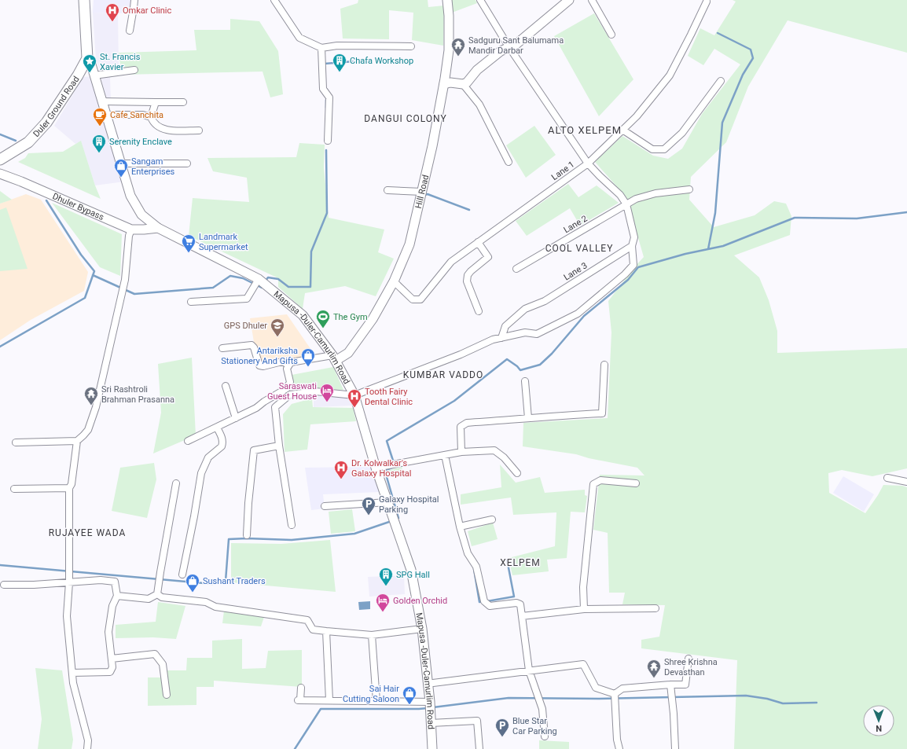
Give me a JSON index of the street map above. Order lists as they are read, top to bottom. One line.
{"streets":{"main road":["Duler Ground Road","Hill Road","Dhuler Bypass","Mapusa -Duler-Camurlim Road"],"street":["Lane 1","Lane 2","Lane 3"]},"crossings":[["Duler Ground Road","Mapusa -Duler-Camurlim Road"],["Lane 1","Hill Road"],["Hill Road","Mapusa -Duler-Camurlim Road"],["Dhuler Bypass","Mapusa -Duler-Camurlim Road"]],"districts":["DANGUI COLONY","ALTO XELPEM","COOL VALLEY","KUMBAR VADDO","RUJAYEE WADA","XELPEM"],"places":{"hospital":["Omkar Clinic","Tooth Fairy Dental Clinic","Dr. Kolwalkar's Galaxy Hospital"],"temple":["Sadguru Sant Balumama Mandir Darbar","Sri Rashtroli Brahman Prasanna","Shree Krishna Devasthan"],"building":["Chafa Workshop","Serenity Enclave","SPG Hall"],"place":["St. Francis Xavier"],"cafe":["Cafe Sanchita"],"shop":["Sangam Enterprises","Antariksha Stationery And Gifts","Sushant Traders","Sai Hair Cutting Saloon"],"supermarket":["Landmark Supermarket"],"sports":["The Gym"],"school or university":["GPS Dhuler"],"hotel":["Saraswati Guest House","Golden Orchid"],"parking":["Galaxy Hospital Parking","Blue Star Car Parking"]},"north":"bottom"}
